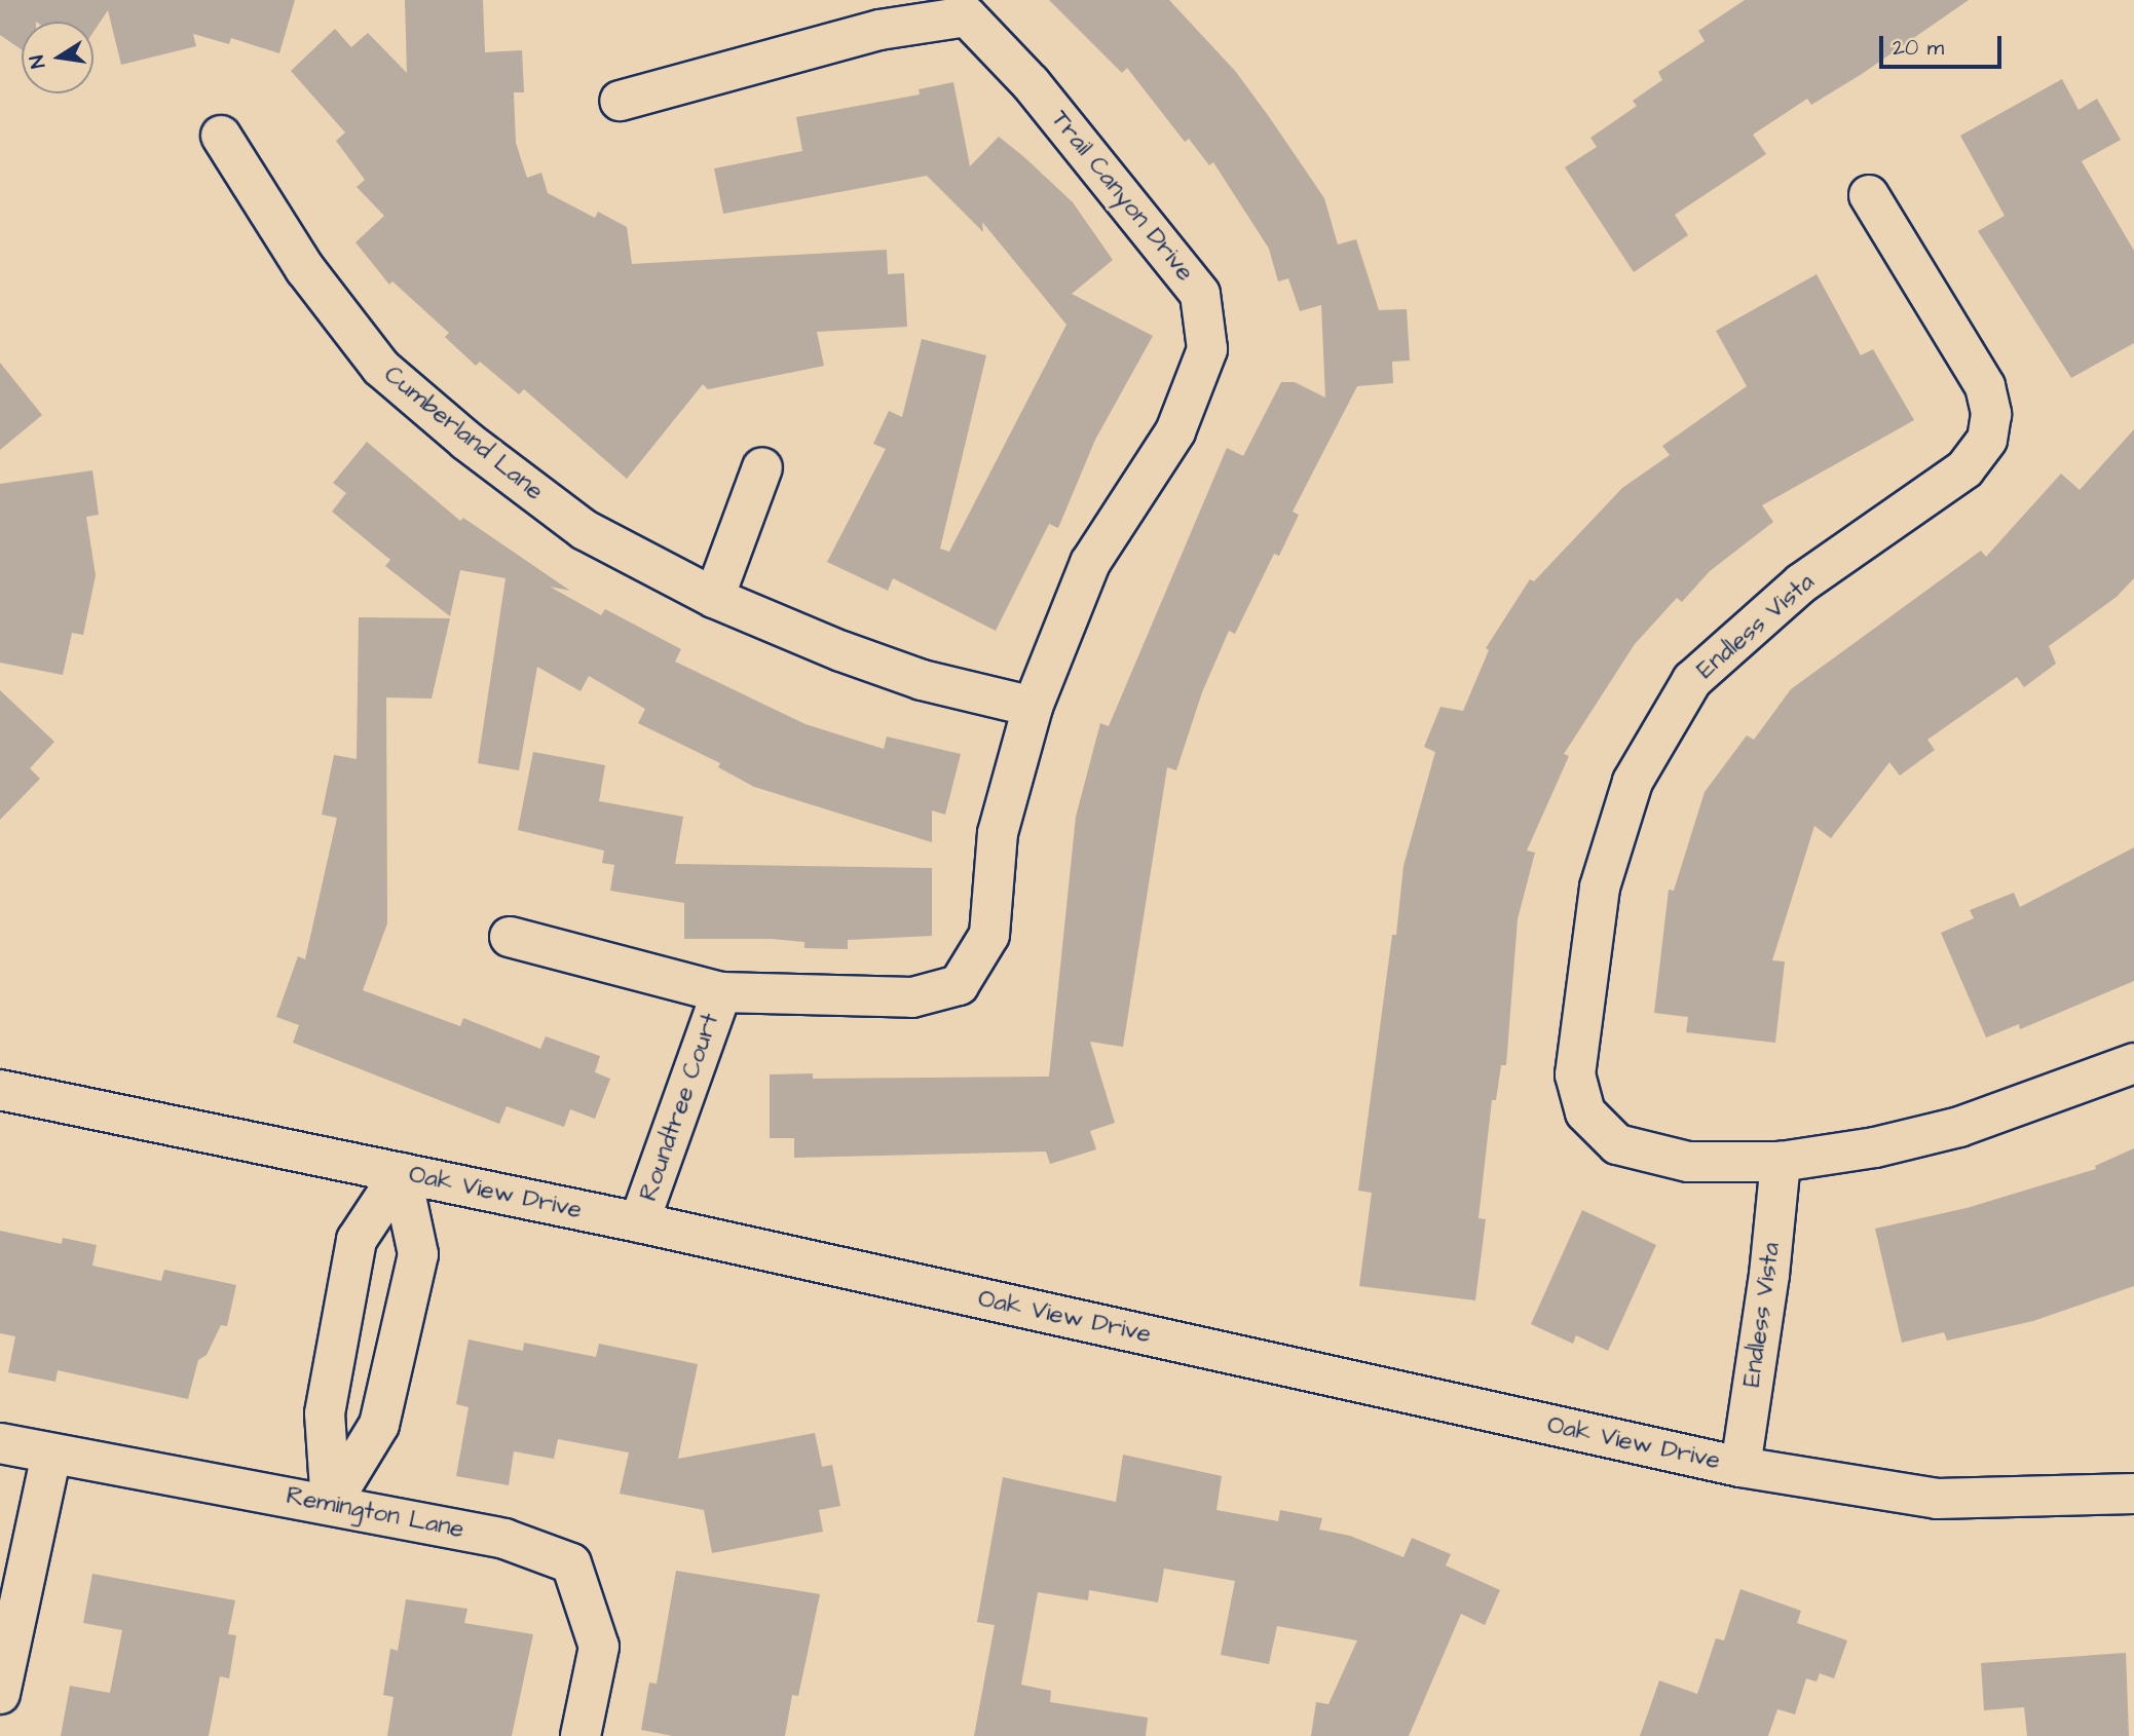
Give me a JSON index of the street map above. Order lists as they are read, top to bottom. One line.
{"streets":{"street":["Trail Canyon Drive","Cumberland Lane","Endless Vista","Roundtree Court","Oak View Drive","Remington Lane"]},"crossings":[["Trail Canyon Drive","Cumberland Lane"],["Trail Canyon Drive","Roundtree Court"],["Endless Vista","Oak View Drive"],["Roundtree Court","Oak View Drive"]],"scale_bar":"20 m","north":"left"}
